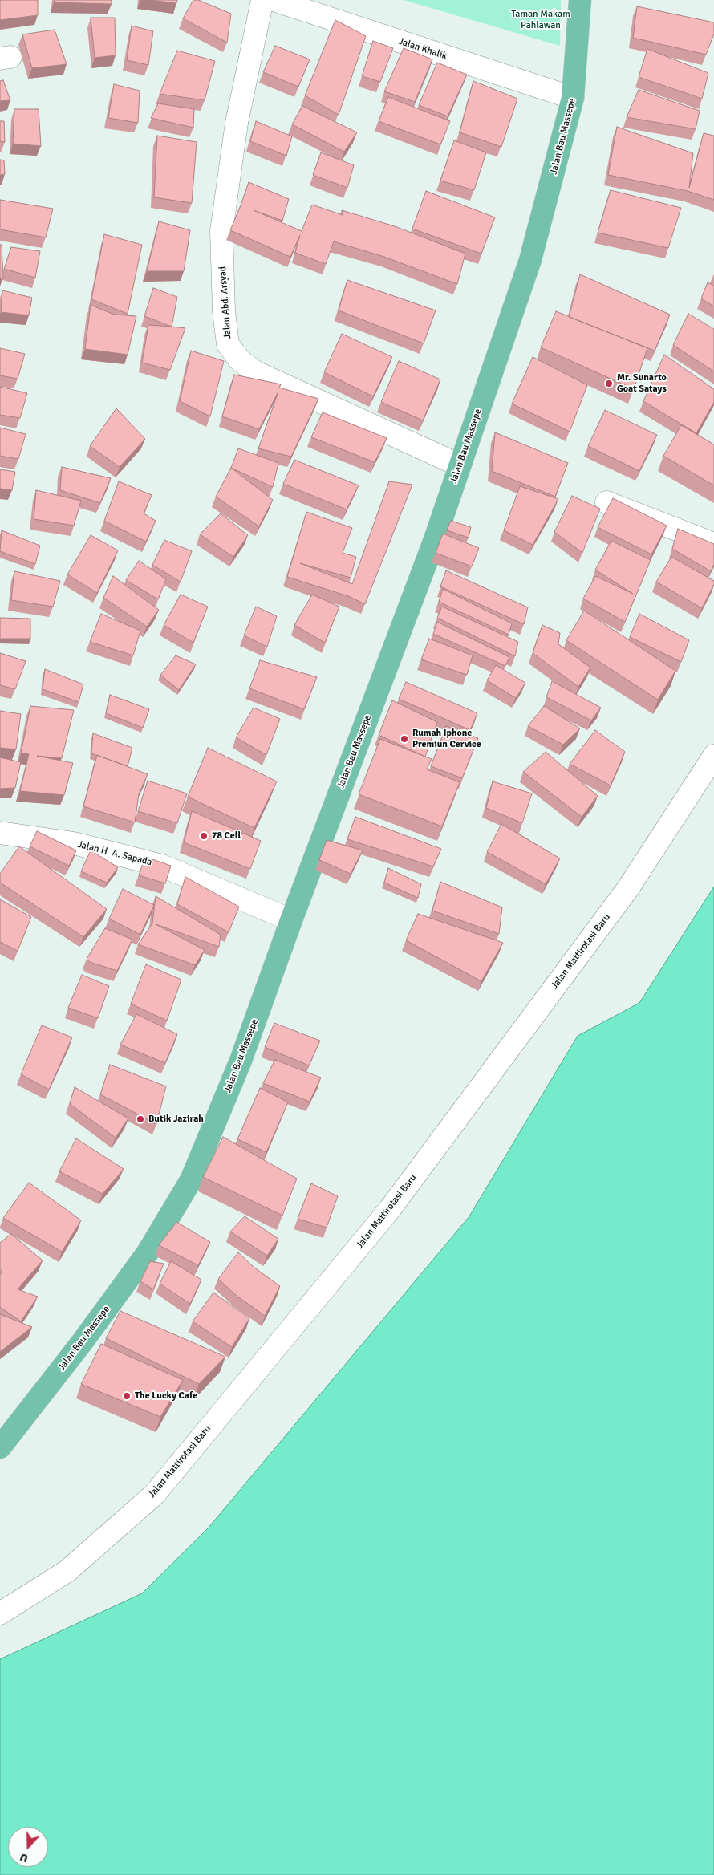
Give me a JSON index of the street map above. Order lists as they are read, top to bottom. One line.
{"streets":{"highway":["Jalan Bau Massepe"],"street":["Jalan Khalik","Jalan Abd. Arsyad","Jalan H. A. Sapada","Jalan Mattirotasi Baru"]},"crossings":[["Jalan Khalik","Jalan Bau Massepe"],["Jalan Bau Massepe","Jalan Abd. Arsyad"],["Jalan Bau Massepe","Jalan H. A. Sapada"]],"parks":["Taman Makam Pahlawan"],"places":["Mr. Sunarto Goat Satays","Rumah Iphone Premiun Cervice","78 Cell","Butik Jazirah","The Lucky Cafe"],"north":"bottom"}
